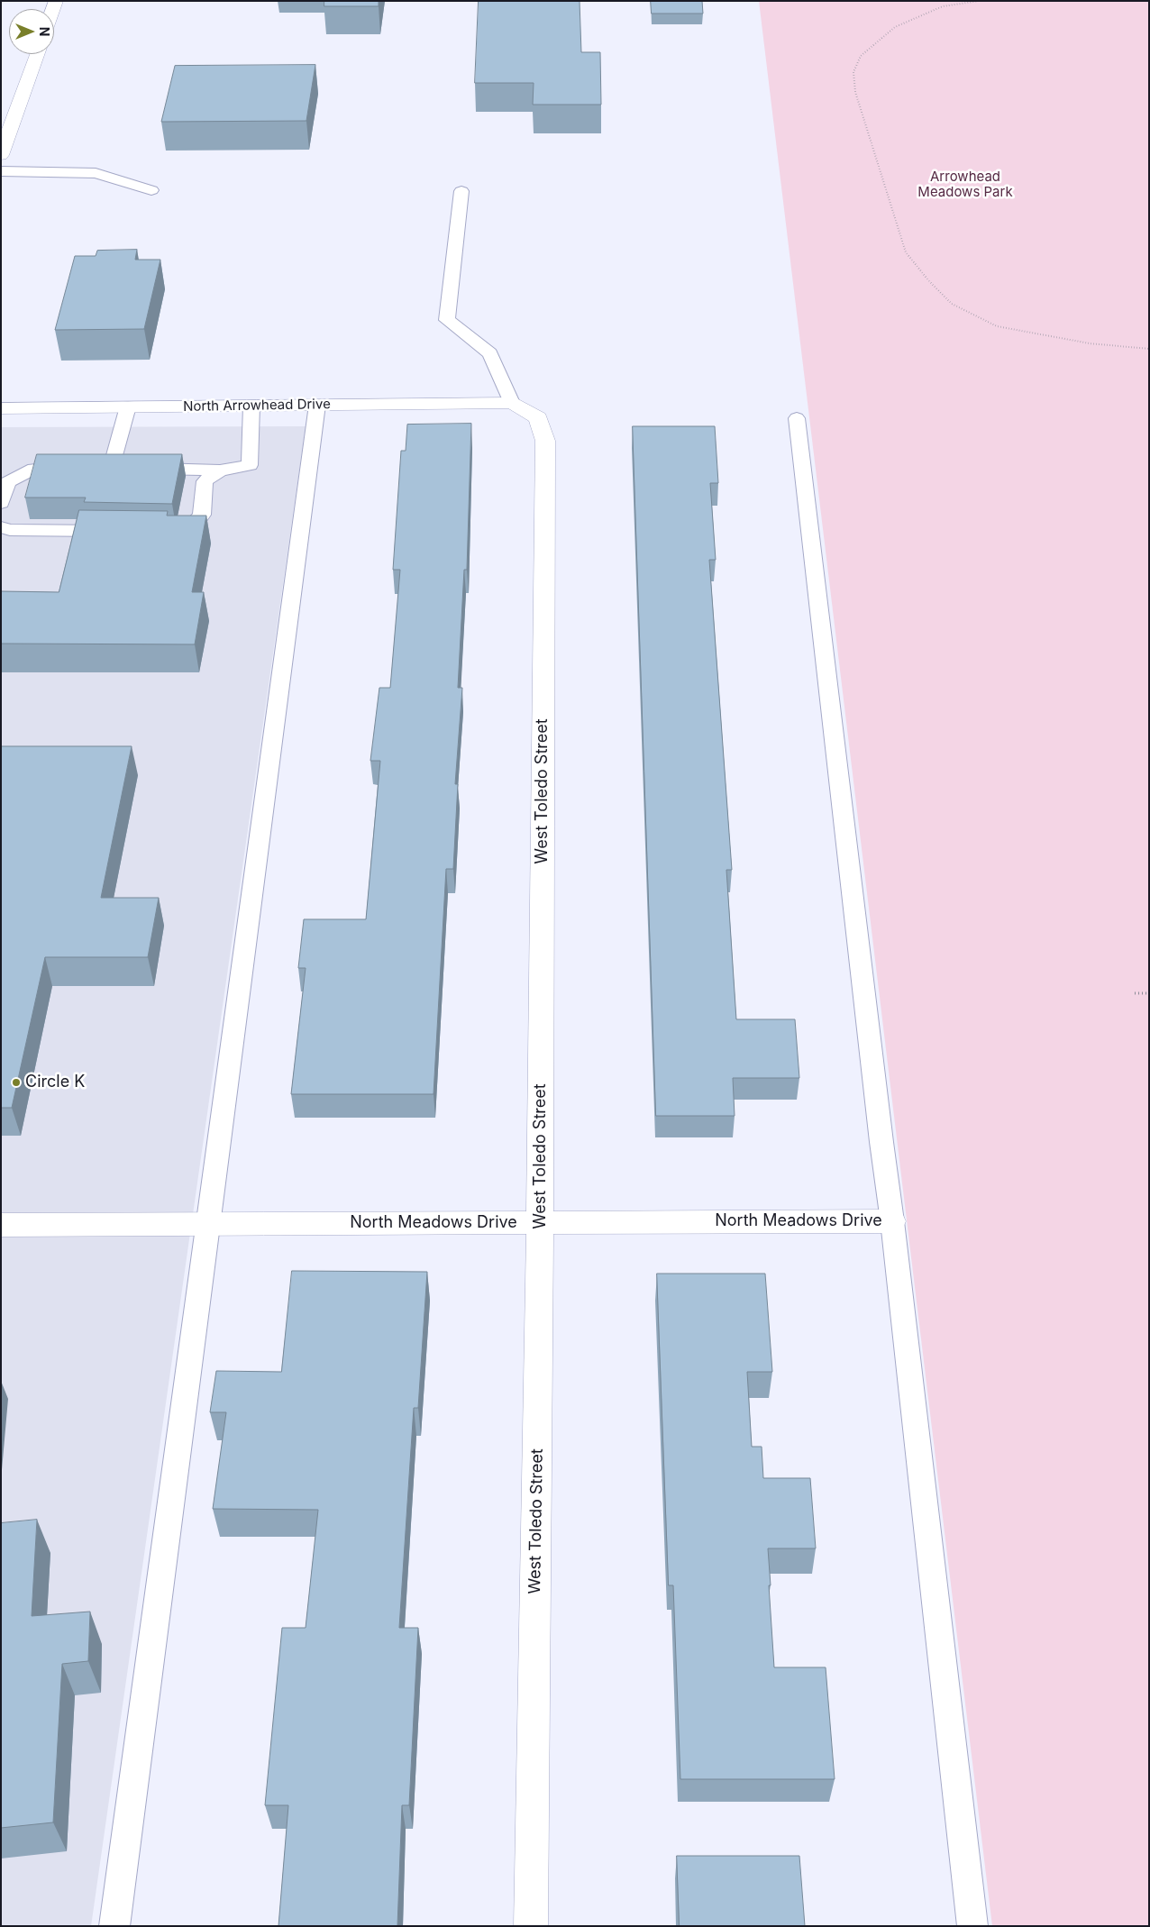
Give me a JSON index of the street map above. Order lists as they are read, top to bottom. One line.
{"streets":{"street":["North Arrowhead Drive","West Toledo Street","North Meadows Drive"]},"crossings":[["North Arrowhead Drive","West Toledo Street"],["West Toledo Street","North Meadows Drive"]],"parks":["Arrowhead Meadows Park"],"places":["Circle K"],"north":"right"}
